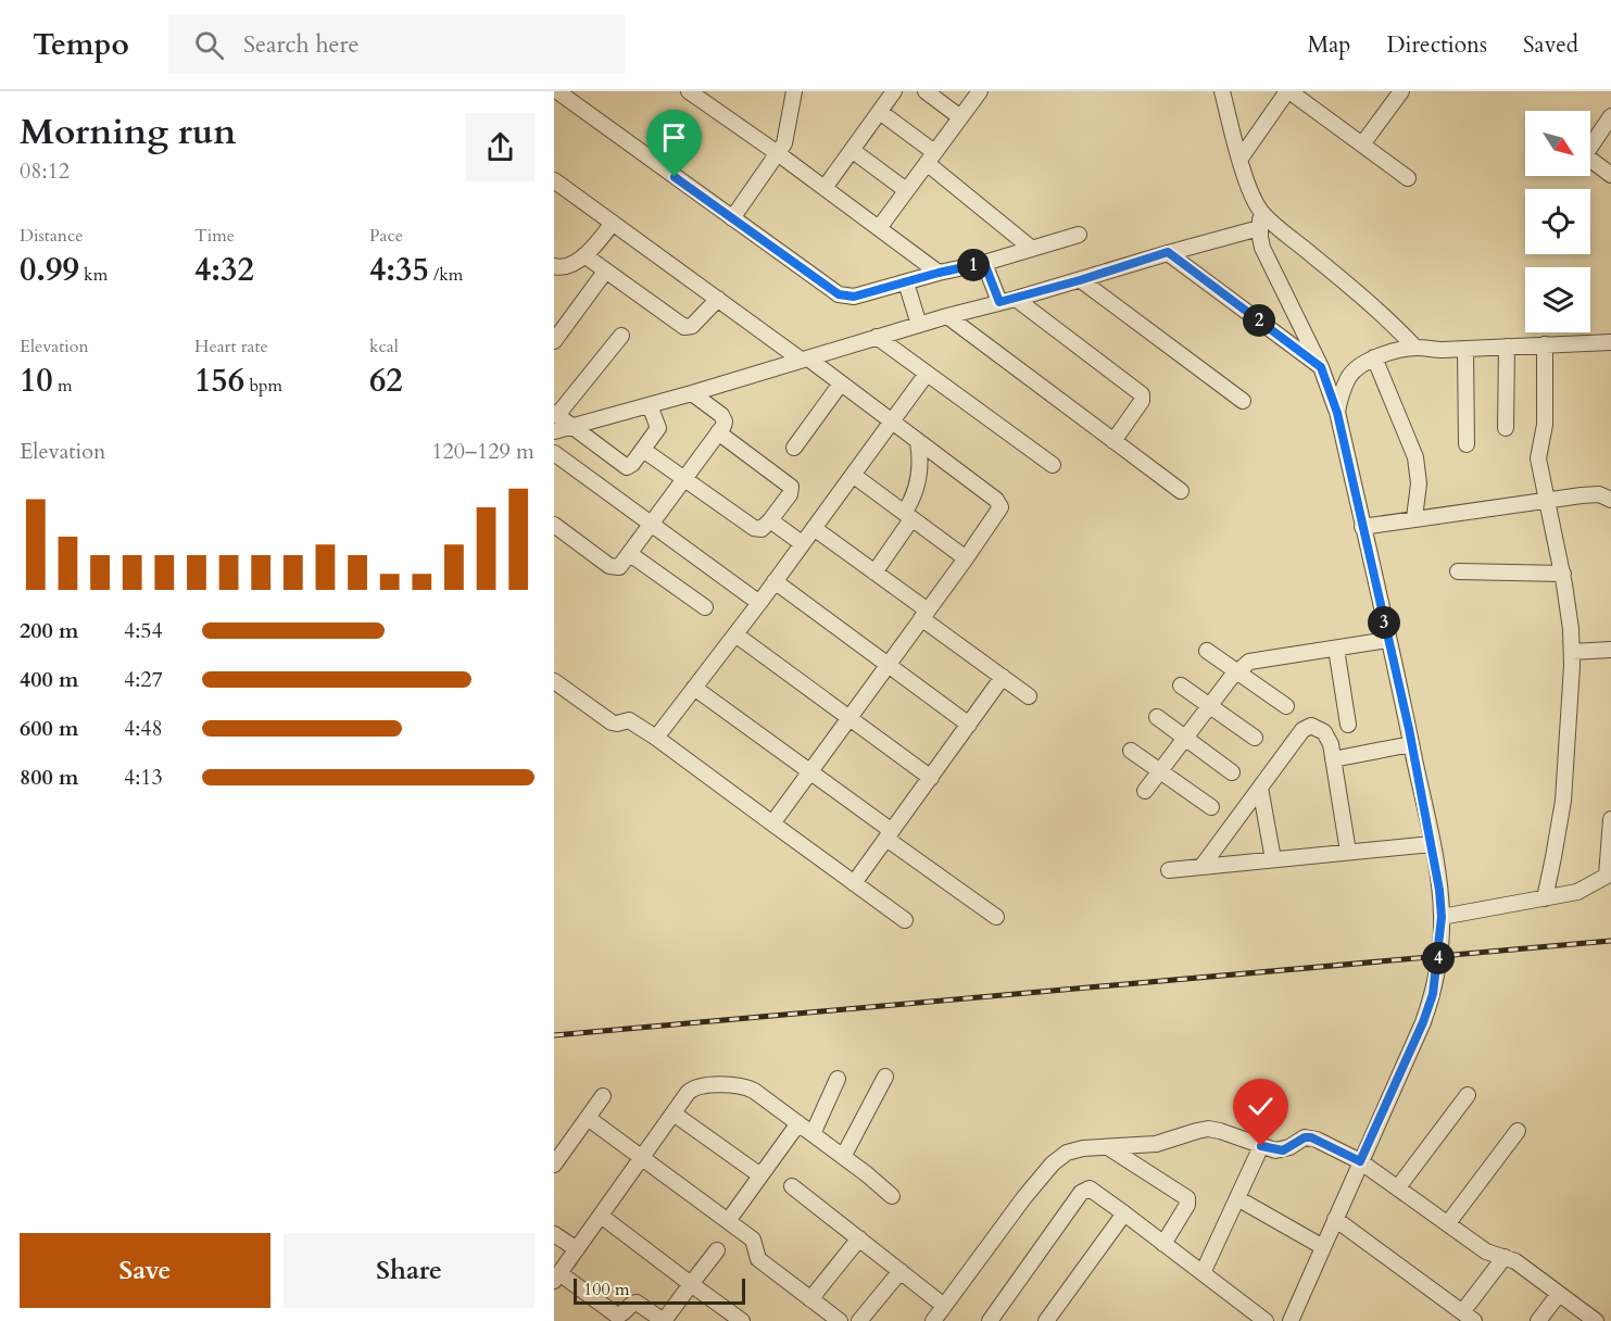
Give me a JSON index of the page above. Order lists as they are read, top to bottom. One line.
{"scale_bar":"100 m","north":"bottom right","page":{"header":"Tempo","search":"Search here","nav":["Map","Directions","Saved"],"heading":["Morning run","08:12"],"stats":[["Distance","0.99 km"],["Time","4:32"],["Pace","4:35 /km"],["Elevation","10 m"],["Heart rate","156 bpm"],["kcal","62"]],"pins":["1","2","3","4"],"chart":["Elevation","120–129 m"],"list":[{"name":"200 m","note":"4:54"},{"name":"400 m","note":"4:27"},{"name":"600 m","note":"4:48"},{"name":"800 m","note":"4:13"}],"buttons":["Save","Share"],"scale":"100 m"}}
